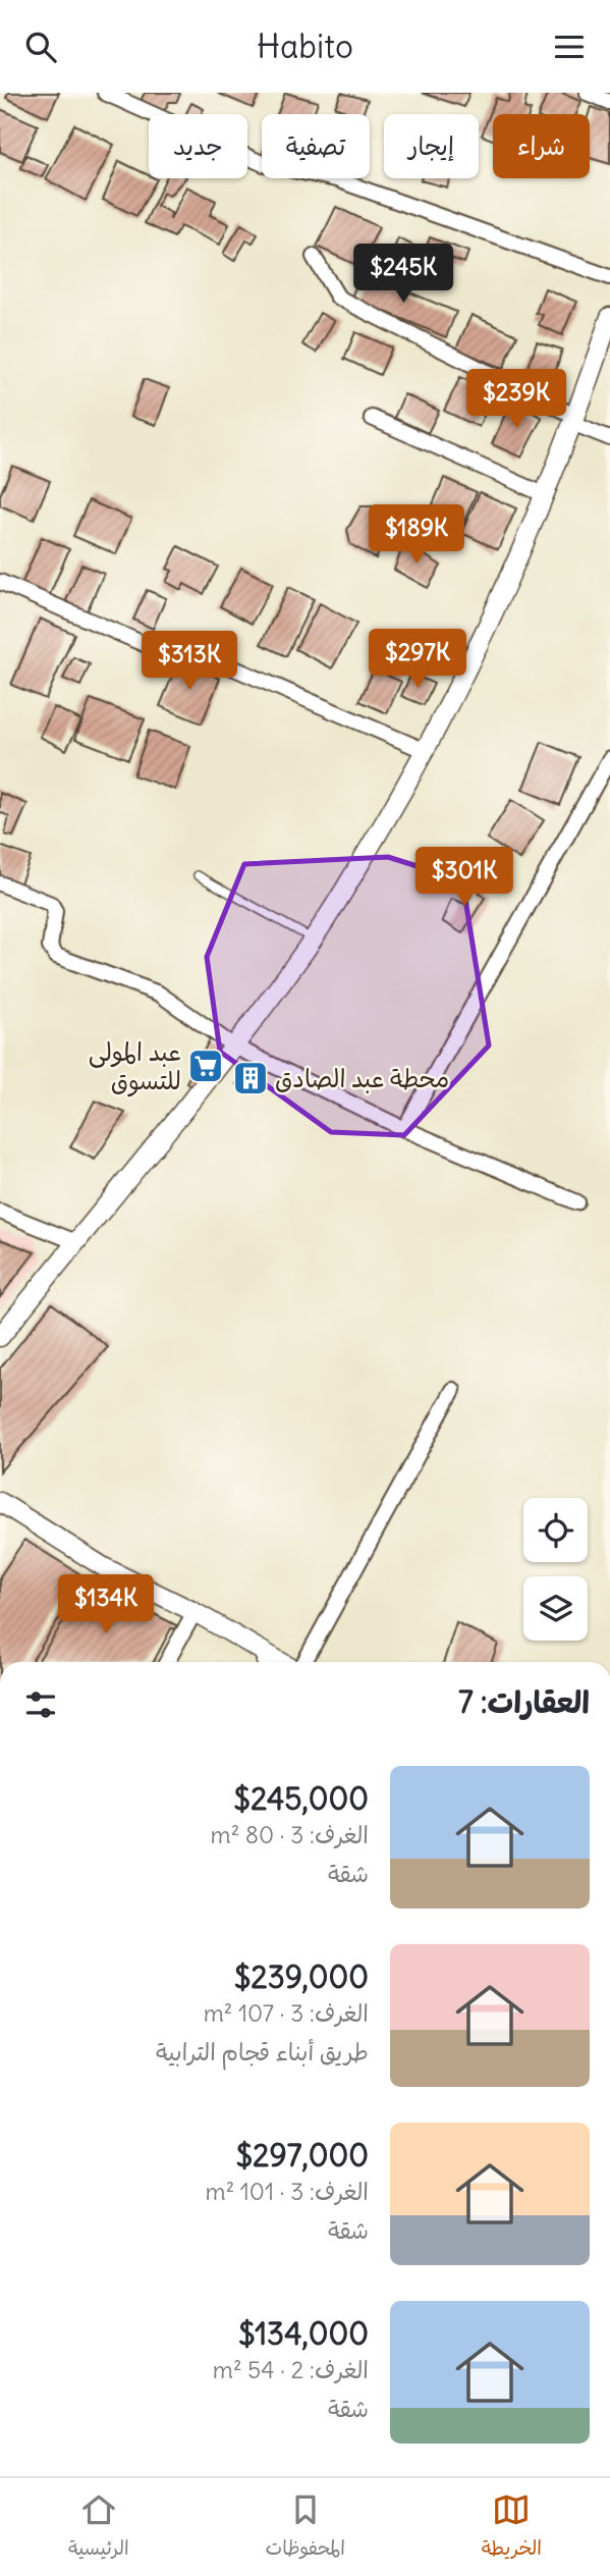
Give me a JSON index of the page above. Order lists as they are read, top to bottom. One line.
{"places":{"supermarket":["عبد المولى للتسوق"],"building":["محطة عبد الصادق"]},"page":{"header":"Habito","chip":["شراء","إيجار","تصفية","جديد"],"price":["$245K","$239K","$189K","$297K","$313K","$301K","$134K"],"heading":"العقارات: 7","list":[{"name":"$245,000","note":"الغرف: 3 · 80 m² · شقة"},{"name":"$239,000","note":"الغرف: 3 · 107 m² · طريق أبناء قجام الترابية"},{"name":"$297,000","note":"الغرف: 3 · 101 m² · شقة"},{"name":"$134,000","note":"الغرف: 2 · 54 m² · شقة"}],"tabs":["الخريطة","المحفوظات","الرئيسية"]}}
